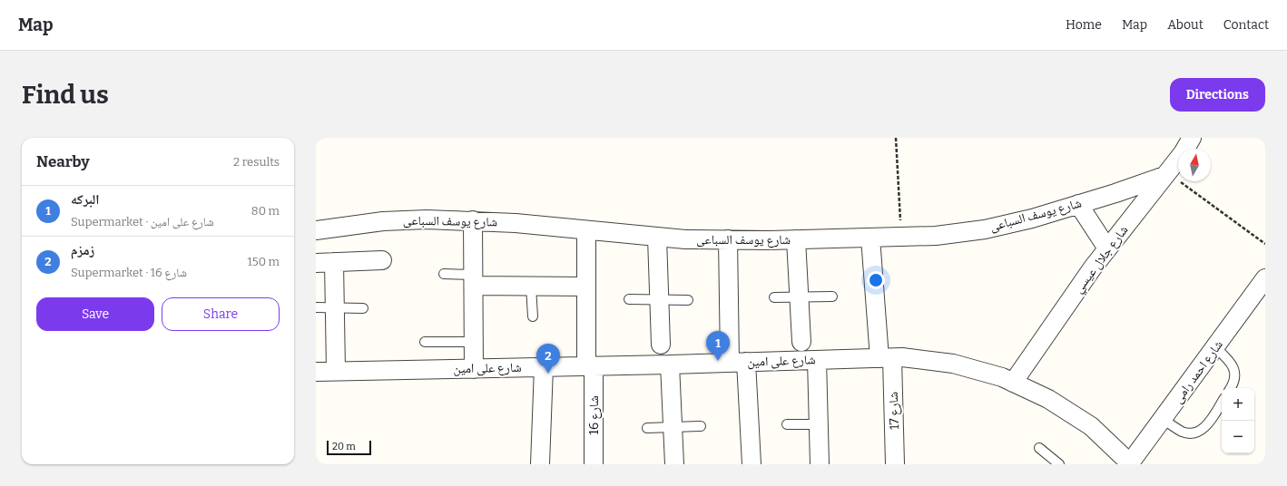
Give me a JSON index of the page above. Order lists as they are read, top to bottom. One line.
{"streets":{"street":["شارع يوسف السباعى","شارع جلال عيسي","شارع على امين","شارع احمد رامى","شارع 17","شارع 16"]},"crossings":[["شارع يوسف السباعى","شارع جلال عيسي"],["شارع يوسف السباعى","شارع 17"],["شارع يوسف السباعى","شارع 16"],["شارع جلال عيسي","شارع على امين"],["شارع على امين","شارع احمد رامى"],["شارع على امين","شارع 17"],["شارع على امين","شارع 16"]],"scale_bar":"20 m","north":"top","page":{"header":"Map","nav":["Home","Map","About","Contact"],"buttons":["Directions",["Save","Share"]],"title":"Find us","heading":["Nearby","2 results"],"list":[{"mark":"1","name":"البركه","note":"Supermarket · شارع على امين","value":"80 m"},{"mark":"2","name":"زمزم","note":"Supermarket · شارع 16","value":"150 m"}],"pins":["1","2"],"map_buttons":["+","−"],"scale":"20 m"}}
